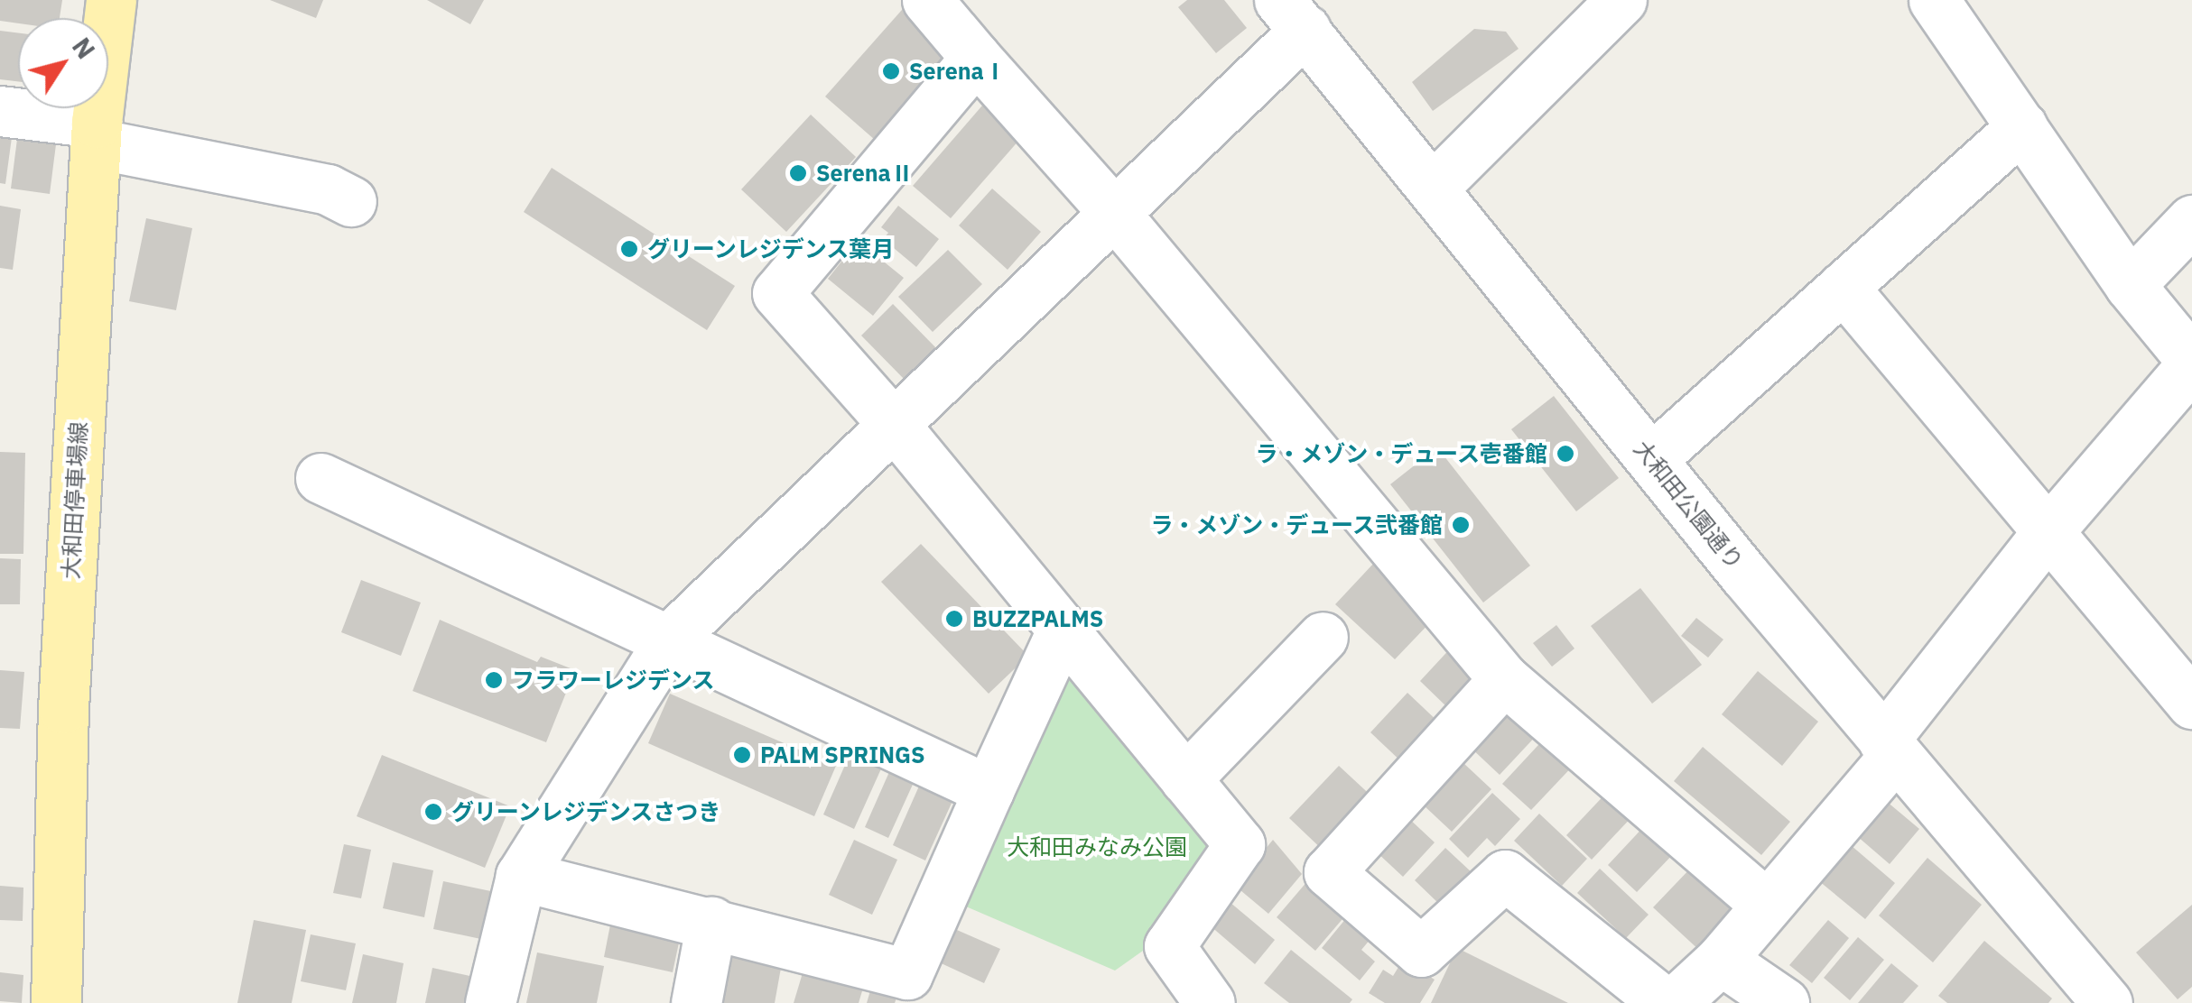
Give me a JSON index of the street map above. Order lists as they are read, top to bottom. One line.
{"streets":{"main road":["大和田停車場線"],"street":["大和田公園通り"]},"parks":["大和田みなみ公園"],"places":["SerenaⅠ","SerenaⅡ","グリーンレジデンス葉月","ラ・メゾン・デュース壱番館","ラ・メゾン・デュース弐番館","BUZZPALMS","フラワーレジデンス","PALM SPRINGS","グリーンレジデンスさつき"],"north":"top right"}
